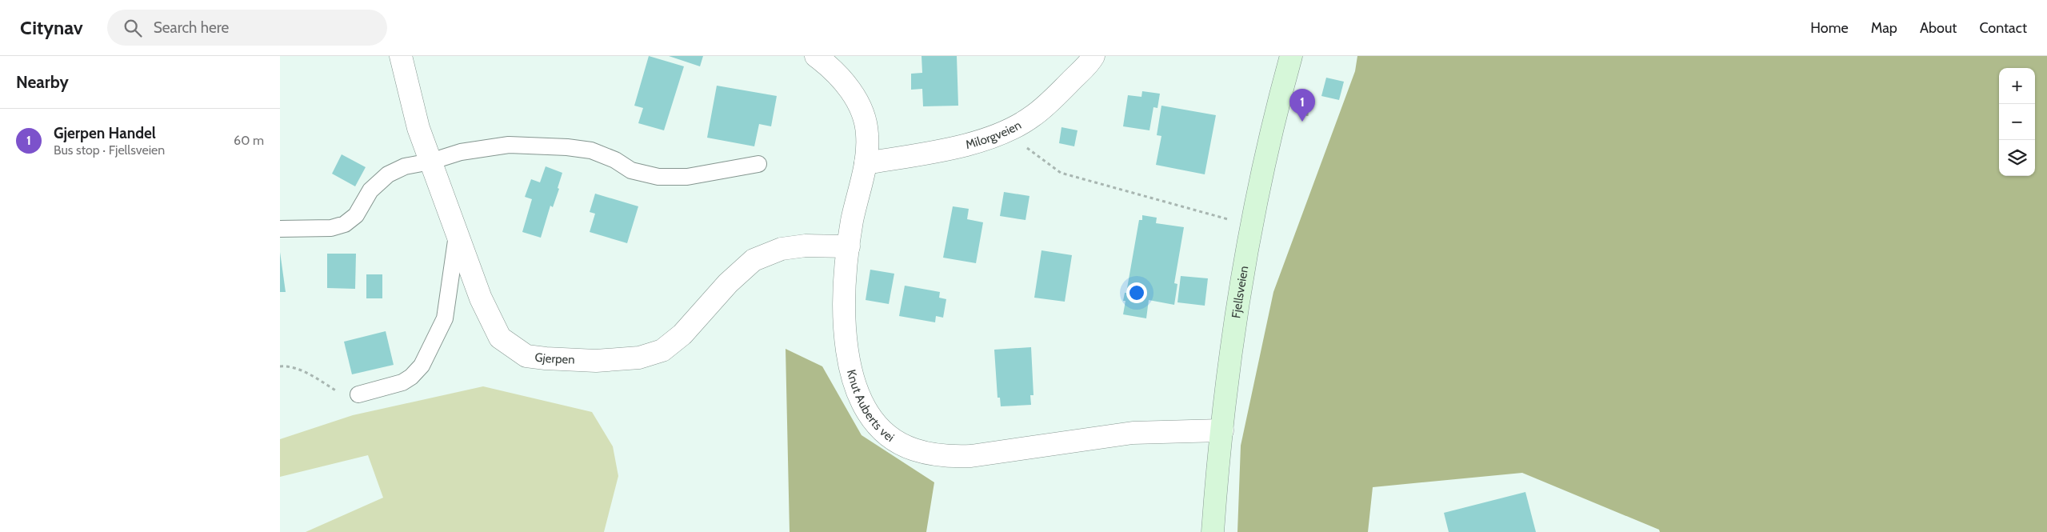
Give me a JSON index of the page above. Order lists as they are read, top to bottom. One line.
{"streets":{"main road":["Fjellsveien"],"street":["Milorgveien","Gjerpen","Knut Auberts vei"]},"crossings":[["Milorgveien","Knut Auberts vei"],["Fjellsveien","Knut Auberts vei"],["Gjerpen","Knut Auberts vei"]],"page":{"header":"Citynav","search":"Search here","nav":["Home","Map","About","Contact"],"heading":"Nearby","map_buttons":["+","−"],"pins":"1","list":[{"mark":"1","name":"Gjerpen Handel","note":"Bus stop · Fjellsveien","value":"60 m"}]}}
